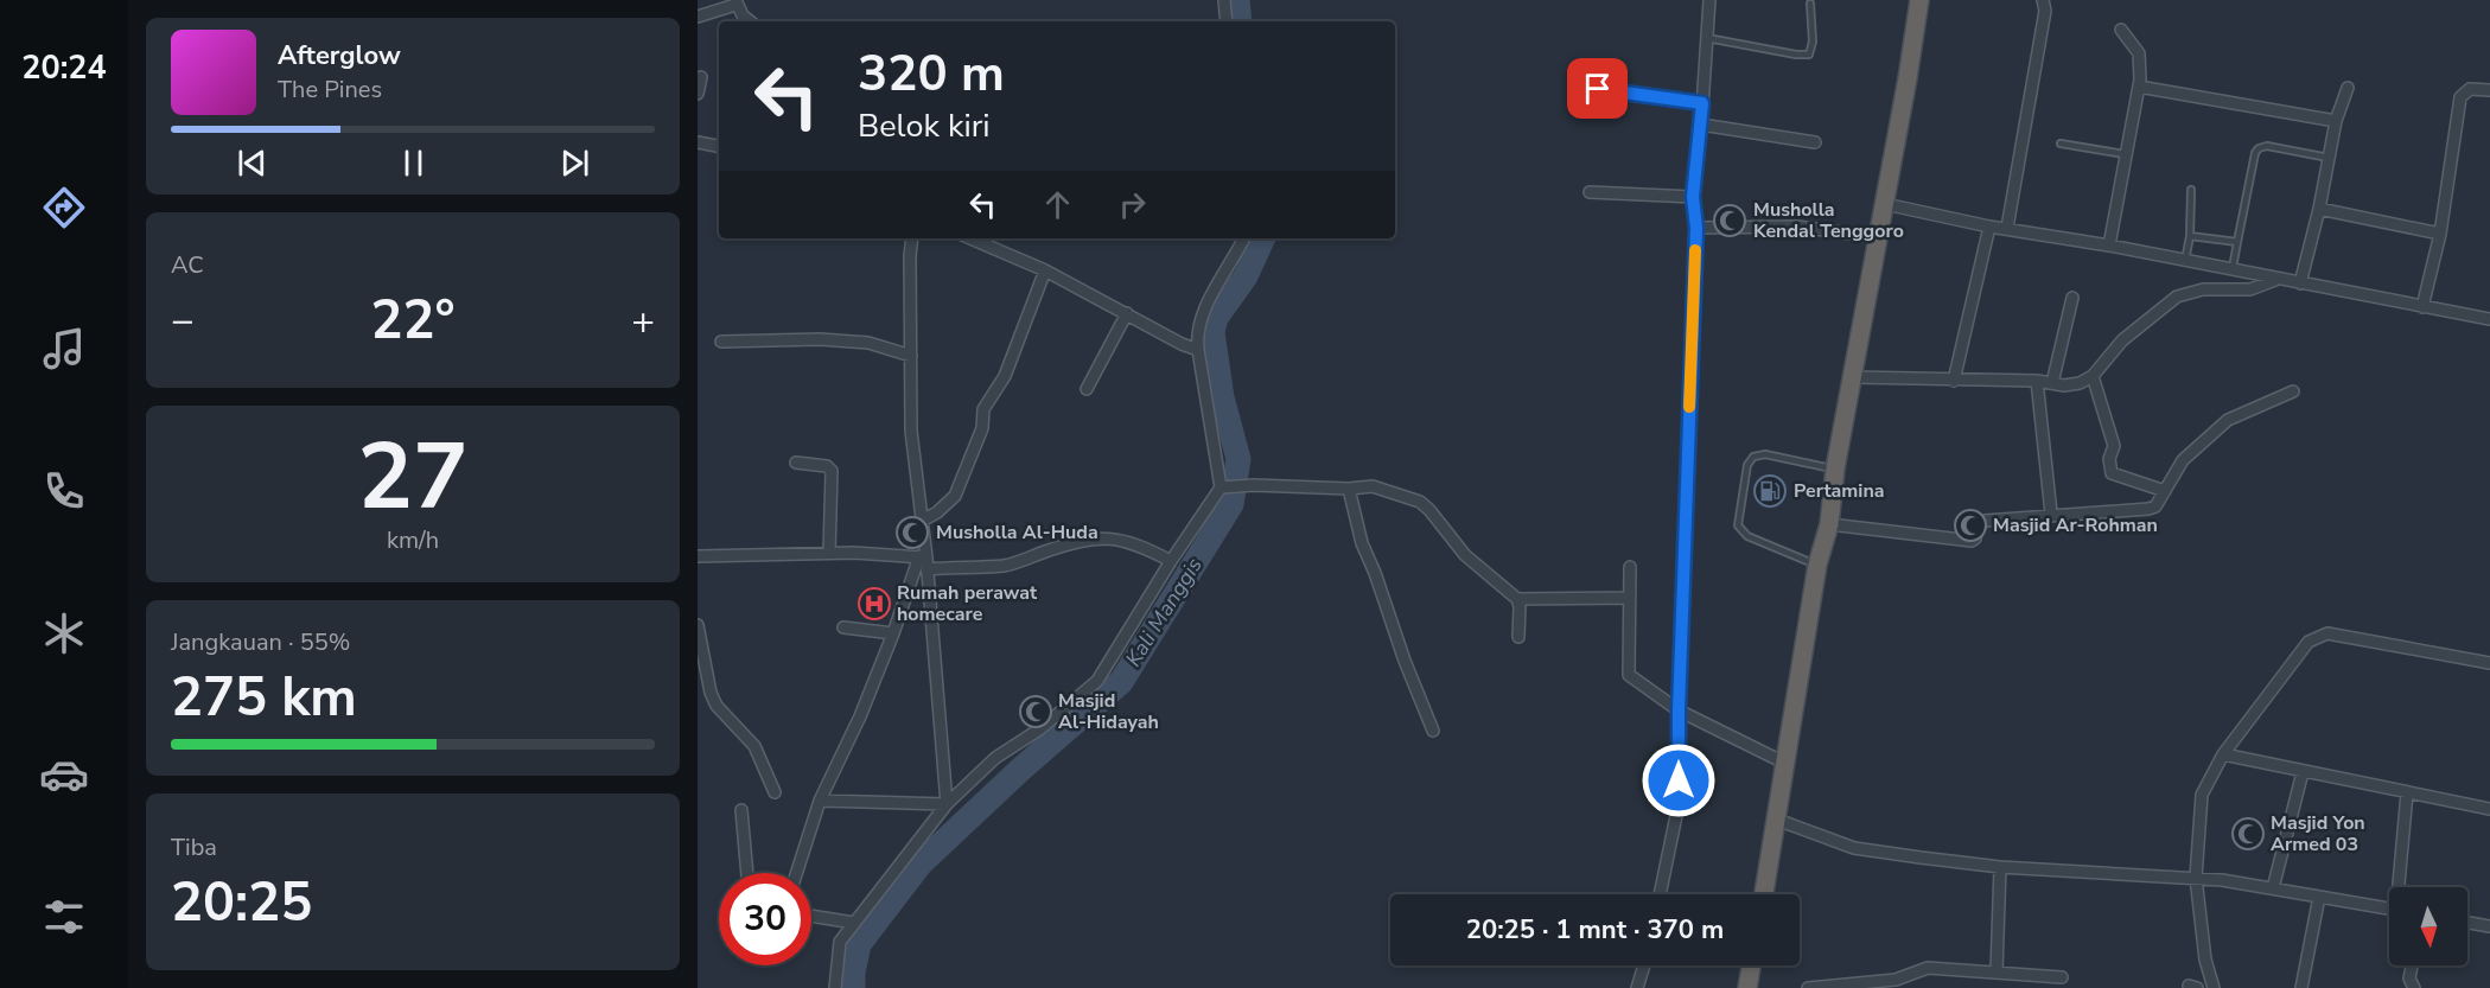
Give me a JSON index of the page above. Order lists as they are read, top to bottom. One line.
{"water":["Kali Manggis"],"places":{"mosque":["Musholla Kendal Tenggoro","Masjid Ar-Rohman","Musholla Al-Huda","Masjid Al-Hidayah","Masjid Yon Armed 03"],"fuel station":["Pertamina"],"hospital":["Rumah perawat homecare"]},"north":"bottom","page":{"tabs":"20:24","turn":["320 m","Belok kiri"],"song":["Afterglow","The Pines"],"tile":["AC",["27","km/h"],["Jangkauan · 55%","275 km"],["Tiba","20:25"]],"heat":["−","22°","+"],"limit":"30","trip":"20:25 · 1 mnt · 370 m"}}
